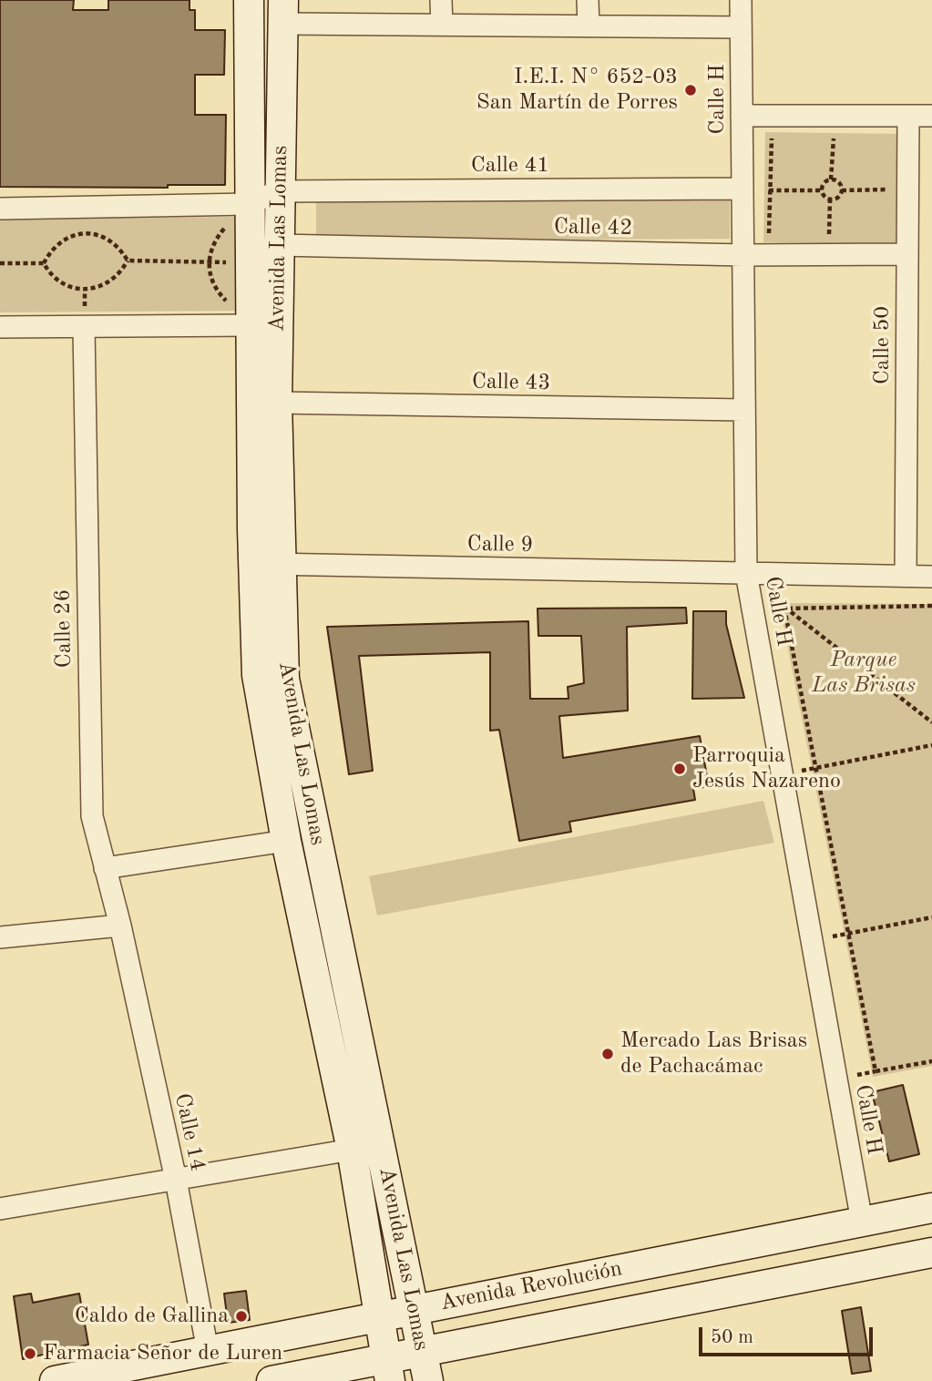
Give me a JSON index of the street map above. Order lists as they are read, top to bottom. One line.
{"streets":{"street":["Calle H","Calle 41","Calle 42","Avenida Las Lomas","Calle 50","Calle 43","Calle 9","Calle 26","Calle 14","Avenida Revolución"]},"crossings":[["Calle H","Calle 41"],["Calle H","Calle 42"],["Calle H","Calle 43"],["Calle H","Calle 9"],["Calle H","Avenida Revolución"],["Calle 41","Avenida Las Lomas"],["Calle 42","Avenida Las Lomas"],["Calle 42","Calle 50"],["Avenida Las Lomas","Calle 43"],["Avenida Las Lomas","Calle 9"],["Avenida Las Lomas","Avenida Revolución"],["Calle 50","Calle 9"],["Calle 26","Calle 14"],["Calle 14","Avenida Revolución"]],"parks":["Parque Las Brisas"],"places":["I.E.I. N° 652-03 San Martín de Porres","Parroquia Jesús Nazareno","Mercado Las Brisas de Pachacámac","Caldo de Gallina","Farmacia Señor de Luren"],"scale_bar":"50 m"}
